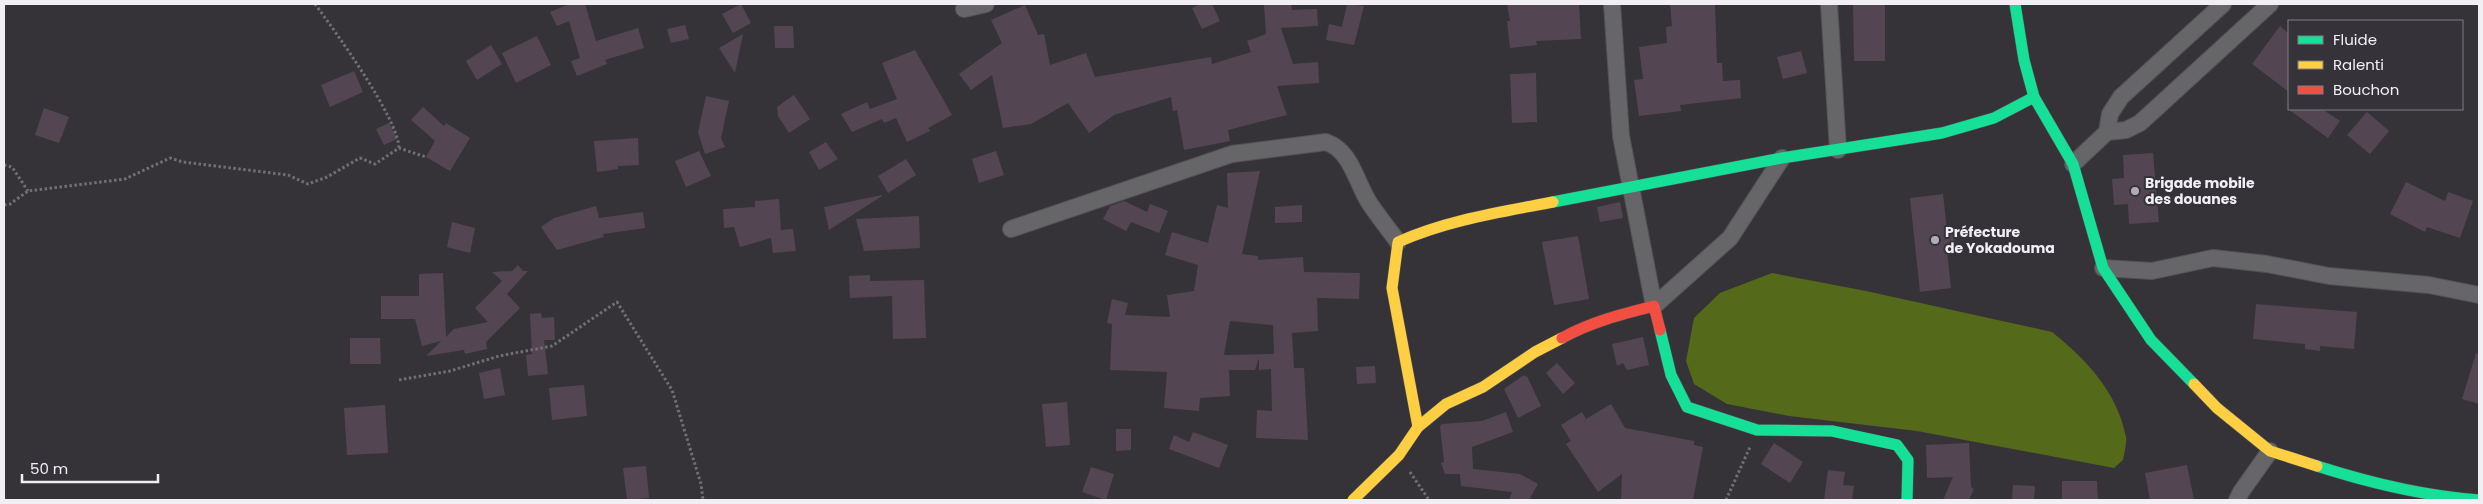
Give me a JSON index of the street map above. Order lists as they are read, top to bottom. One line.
{"places":["Brigade mobile des douanes","Préfecture de Yokadouma"],"legend":["Fluide","Ralenti","Bouchon"],"scale_bar":"50 m"}
